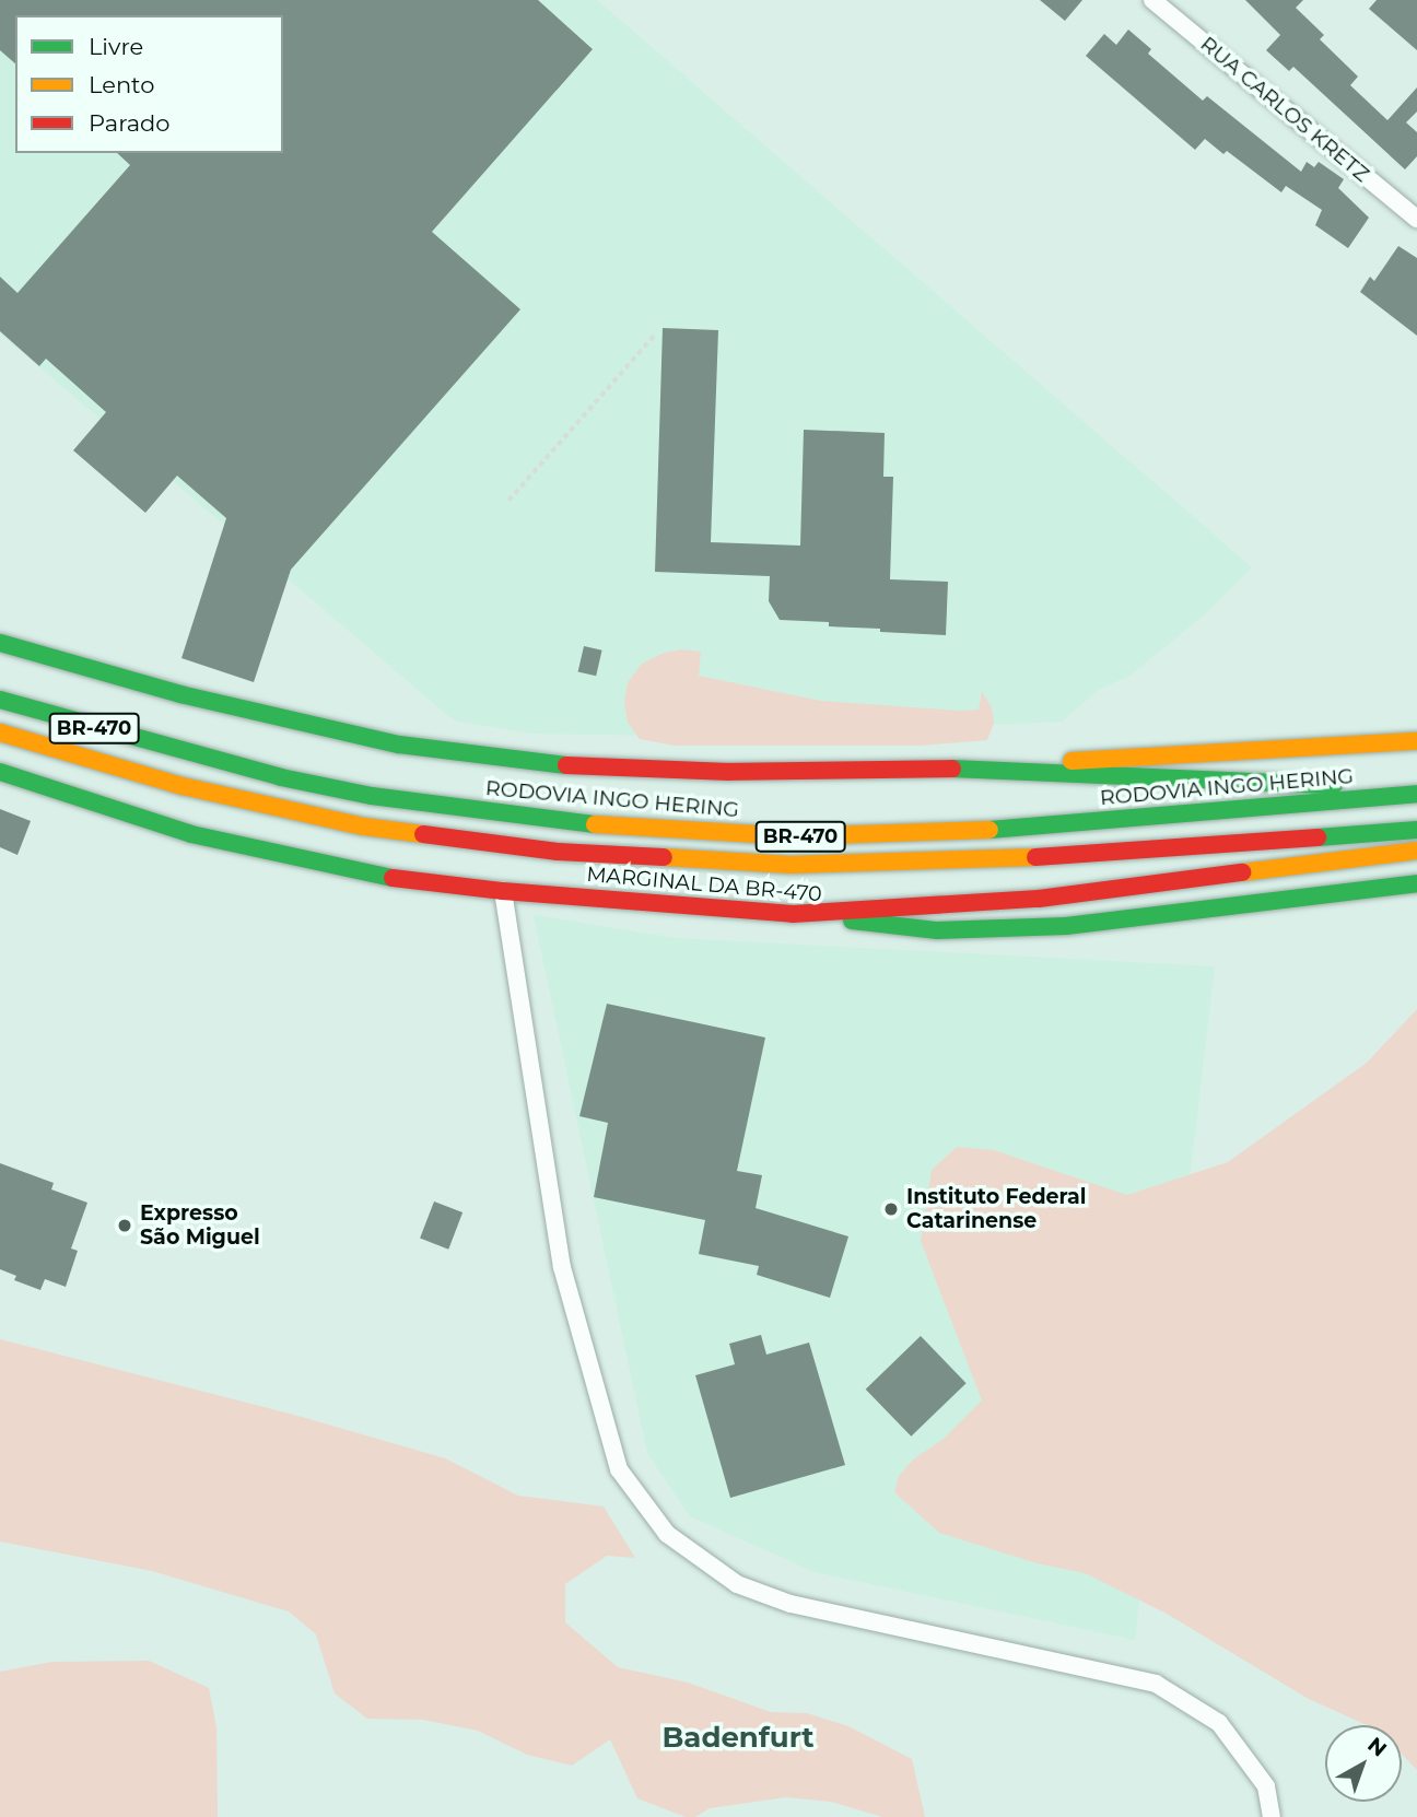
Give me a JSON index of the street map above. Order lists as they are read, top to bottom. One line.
{"streets":{"main road":["BR-470","RODOVIA INGO HERING","MARGINAL DA BR-470"],"street":["RUA CARLOS KRETZ"]},"districts":["Badenfurt"],"places":["Instituto Federal Catarinense","Expresso São Miguel"],"legend":["Livre","Lento","Parado"],"north":"top right"}
